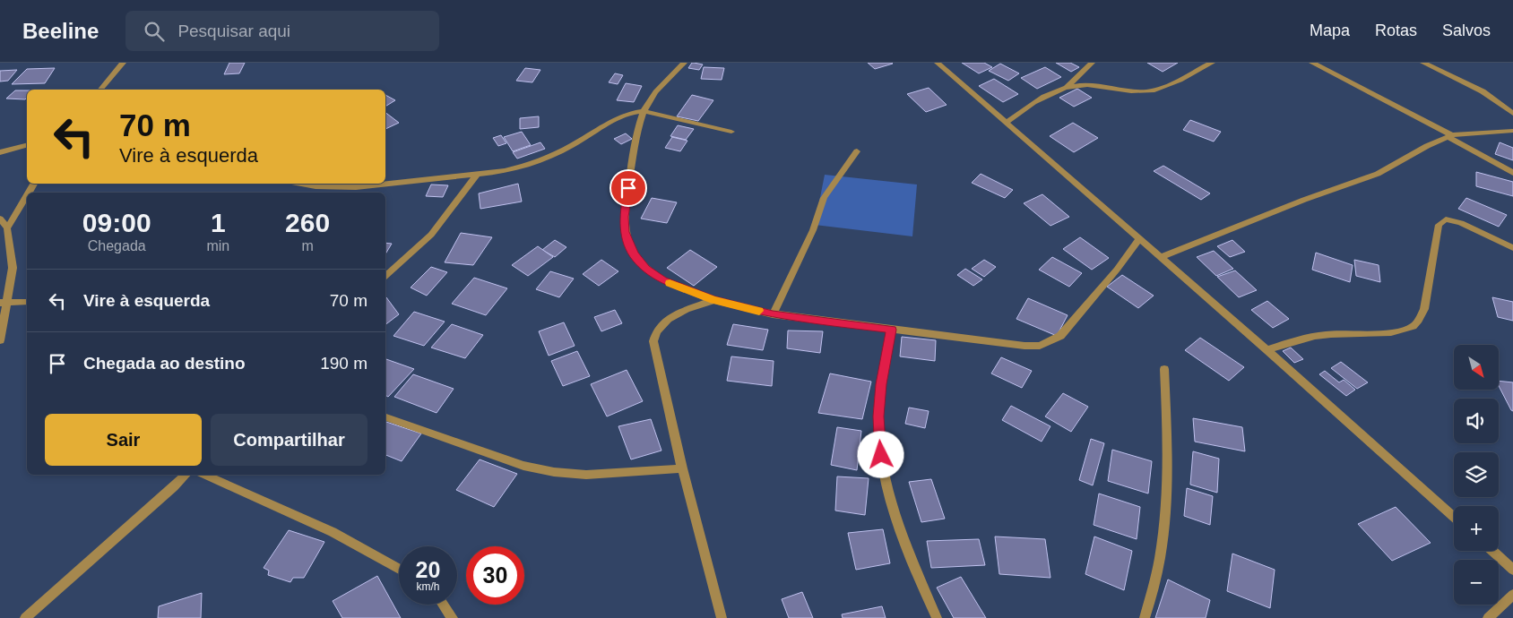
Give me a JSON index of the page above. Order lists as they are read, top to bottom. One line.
{"north":"bottom right","page":{"header":"Beeline","search":"Pesquisar aqui","nav":["Mapa","Rotas","Salvos"],"turn":["70 m","Vire à esquerda"],"eta":["09:00","Chegada","1","min","260","m"],"list":[{"name":"Vire à esquerda","value":"70 m"},{"name":"Chegada ao destino","value":"190 m"}],"map_buttons":["+","−"],"buttons":["Sair","Compartilhar"],"speed":"20 km/h","limit":"30"}}
